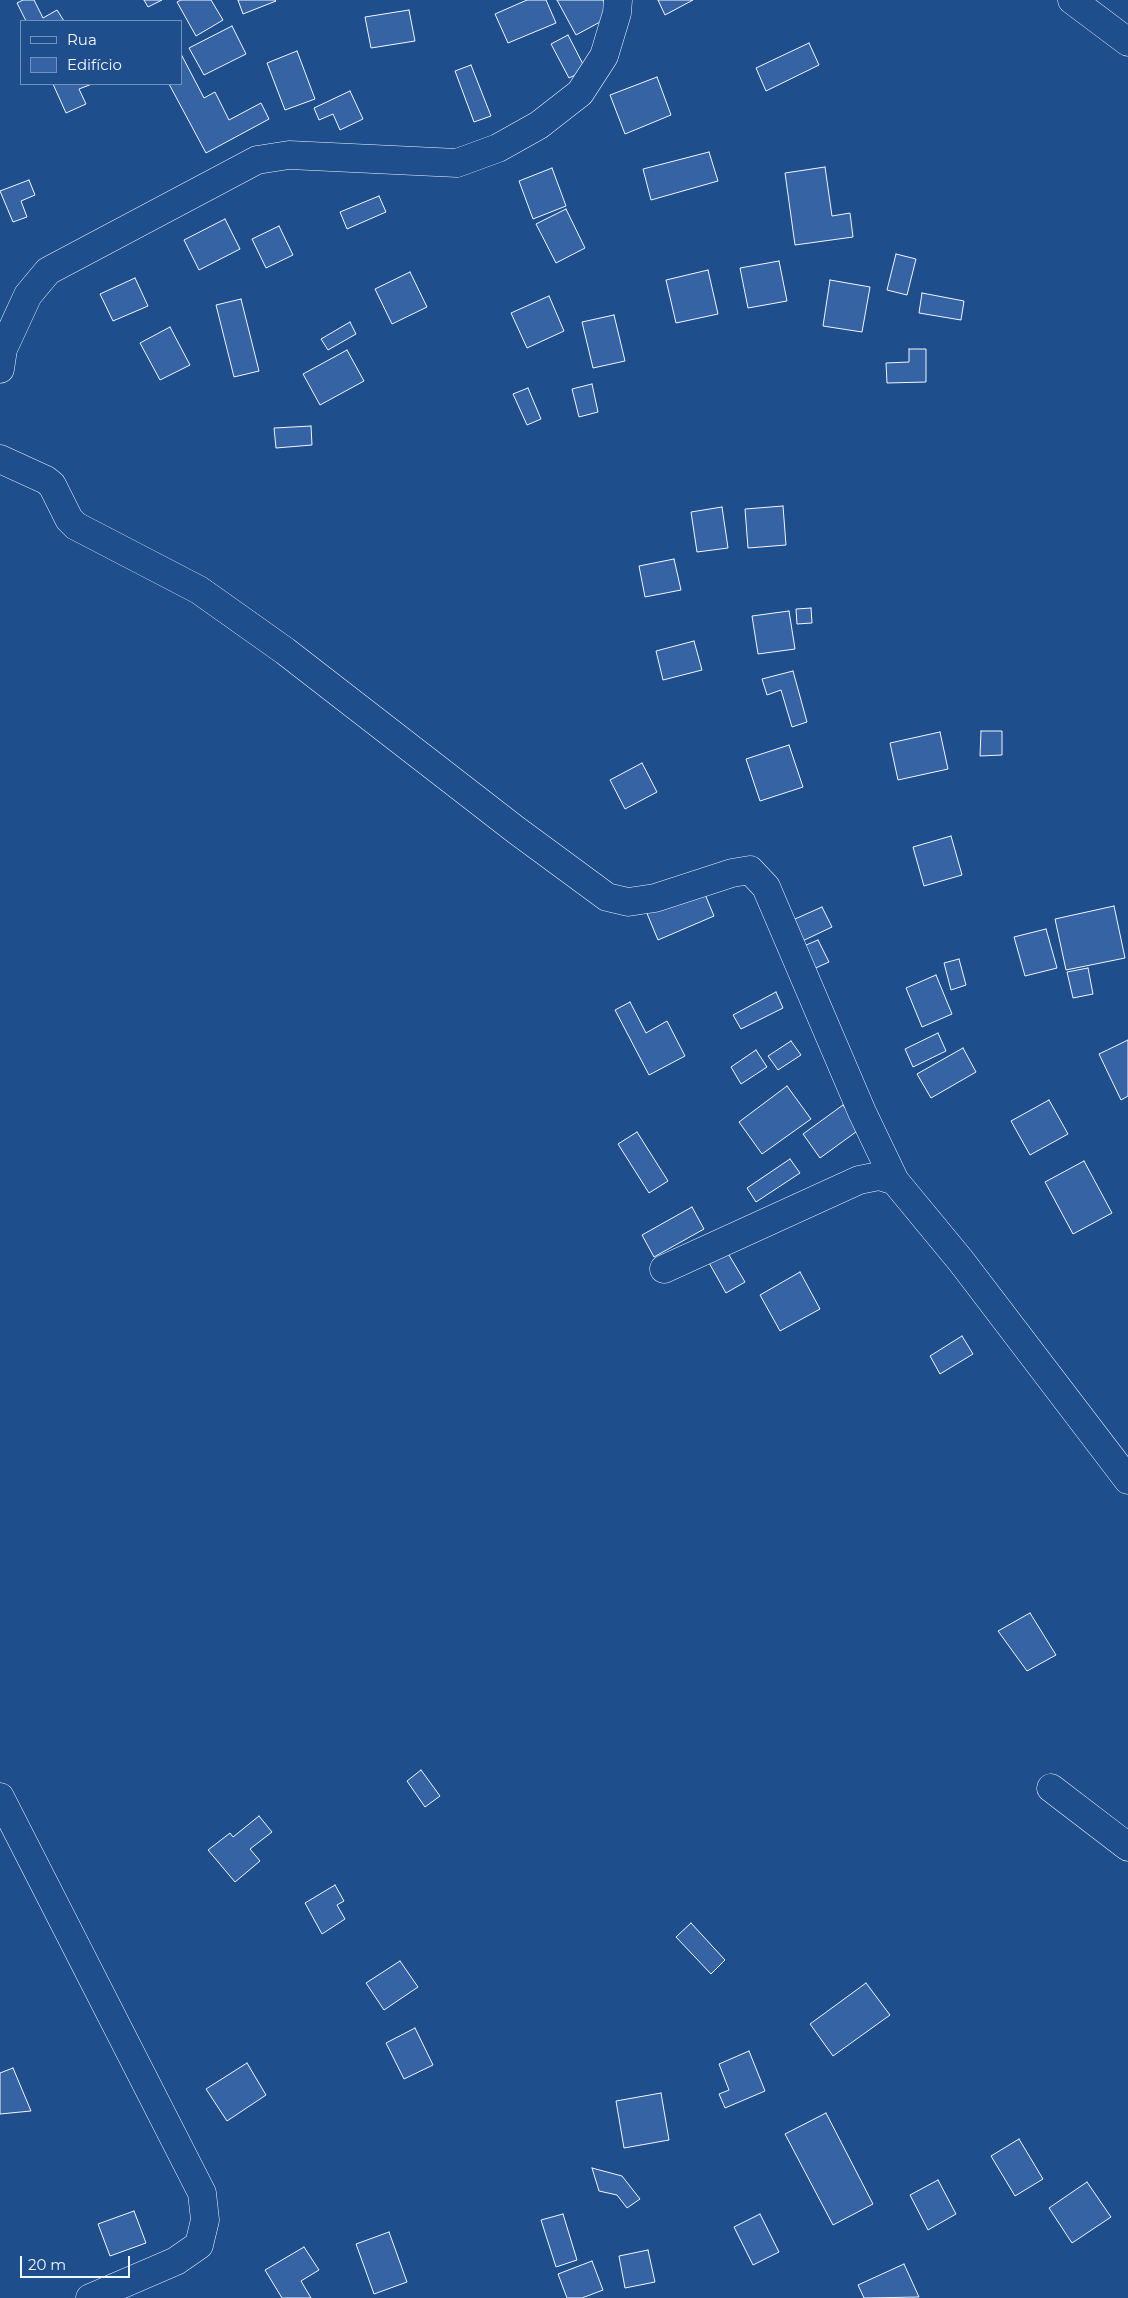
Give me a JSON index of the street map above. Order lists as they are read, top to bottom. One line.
{"legend":["Rua","Edifício"],"scale_bar":"20 m"}
